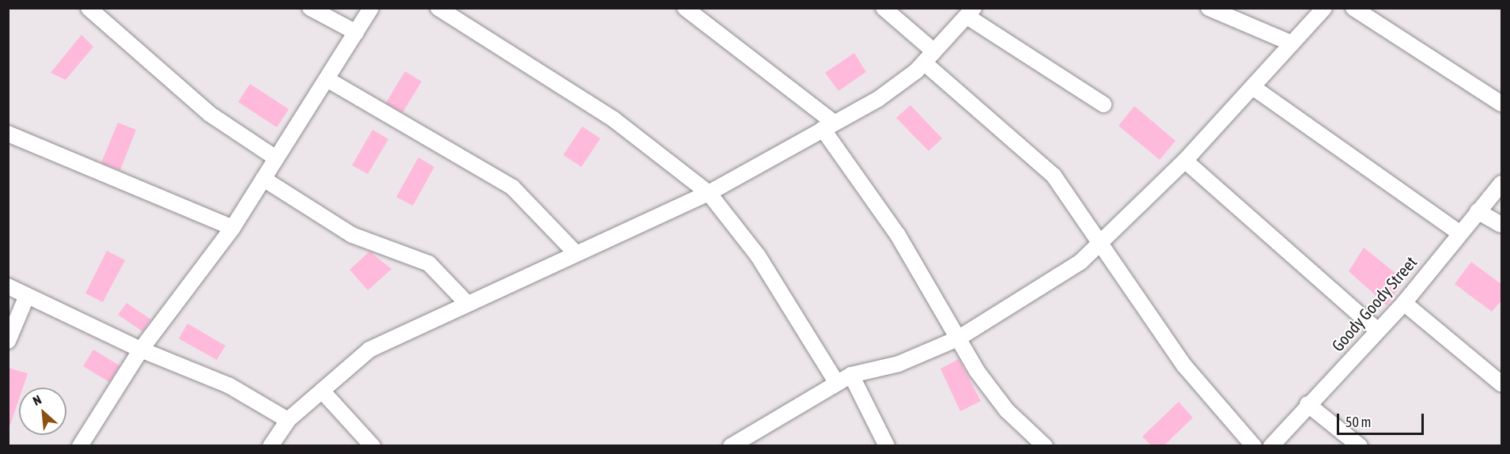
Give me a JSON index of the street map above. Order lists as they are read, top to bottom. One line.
{"streets":{"street":["Goody Goody Street"]},"scale_bar":"50 m","north":"top left"}
